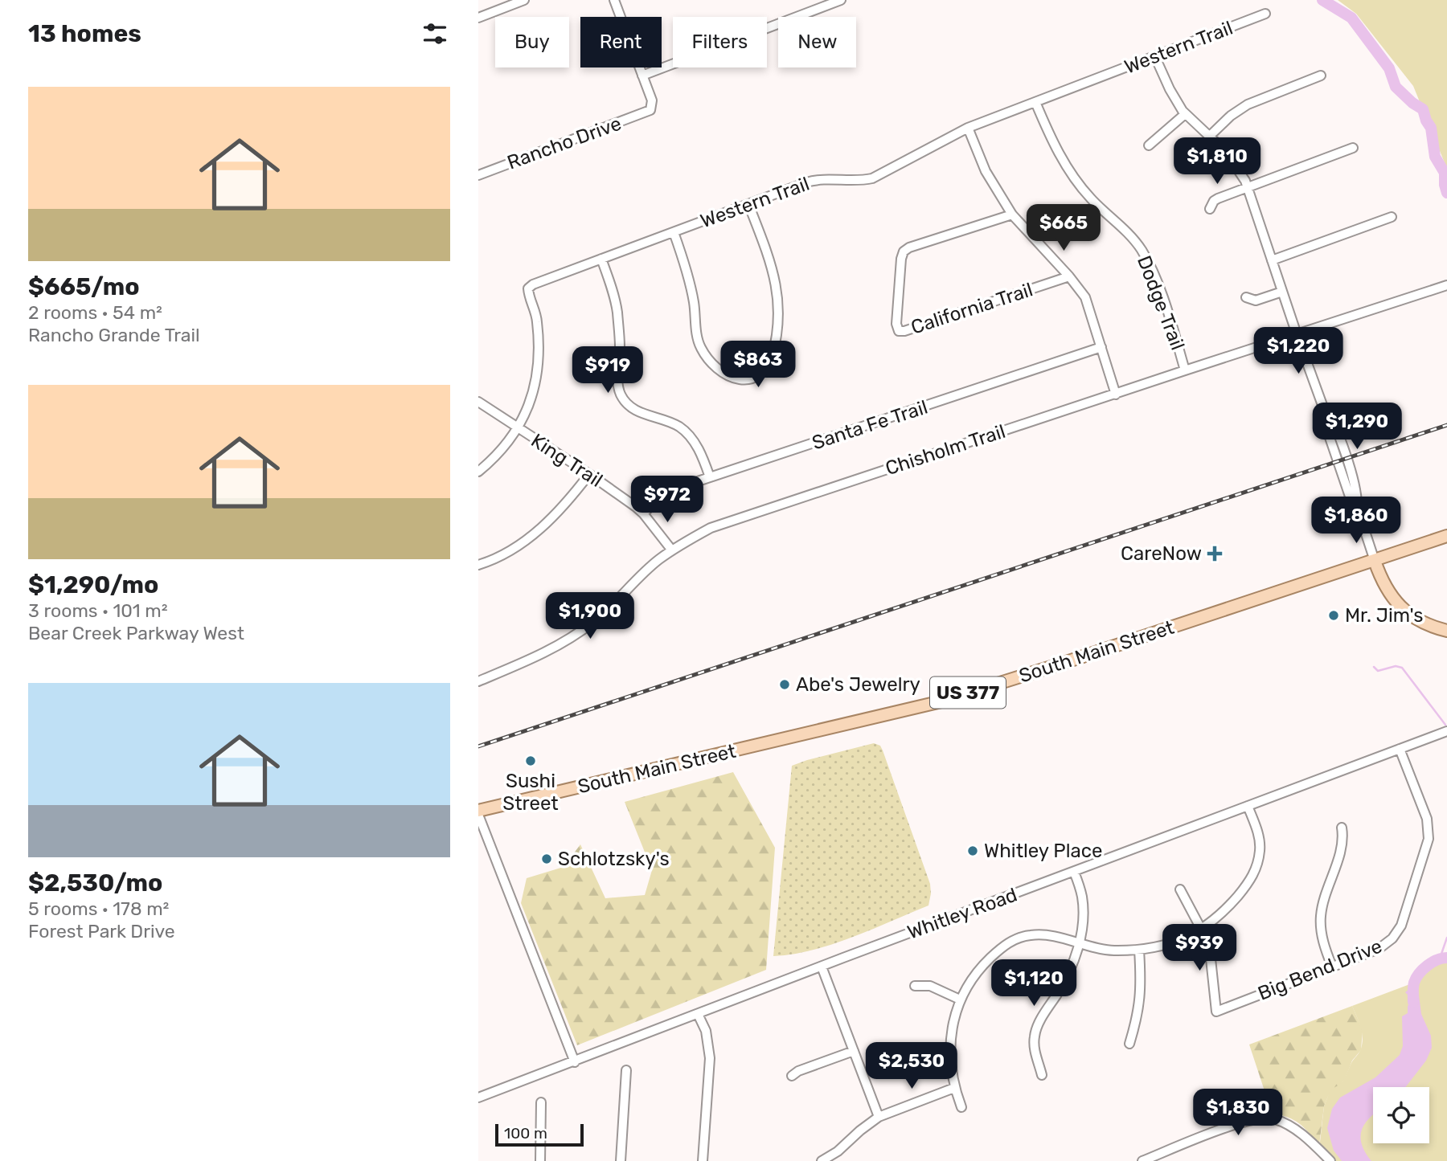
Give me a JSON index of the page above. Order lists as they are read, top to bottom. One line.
{"streets":{"main road":["South Main Street","US 377"],"street":["Western Trail","Rancho Drive","Dodge Trail","California Trail","Santa Fe Trail","Chisholm Trail","King Trail","Whitley Road","Big Bend Drive"]},"crossings":[["Western Trail","Dodge Trail"],["Western Trail","King Trail"],["Dodge Trail","Chisholm Trail"],["Santa Fe Trail","King Trail"],["Chisholm Trail","King Trail"],["Whitley Road","Big Bend Drive"]],"places":{"health":["CareNow"],"other":["Mr. Jim's","Abe's Jewelry","Sushi Street","Whitley Place","Schlotzsky's"]},"scale_bar":"100 m","page":{"heading":"13 homes","chip":["Buy","Rent","Filters","New"],"list":[{"name":"$665/mo","note":"2 rooms · 54 m² · Rancho Grande Trail"},{"name":"$1,290/mo","note":"3 rooms · 101 m² · Bear Creek Parkway West"},{"name":"$2,530/mo","note":"5 rooms · 178 m² · Forest Park Drive"}],"price":["$1,810","$665","$1,220","$863","$919","$1,290","$972","$1,860","$1,900","$939","$1,120","$2,530","$1,830"],"scale":"100 m"}}
